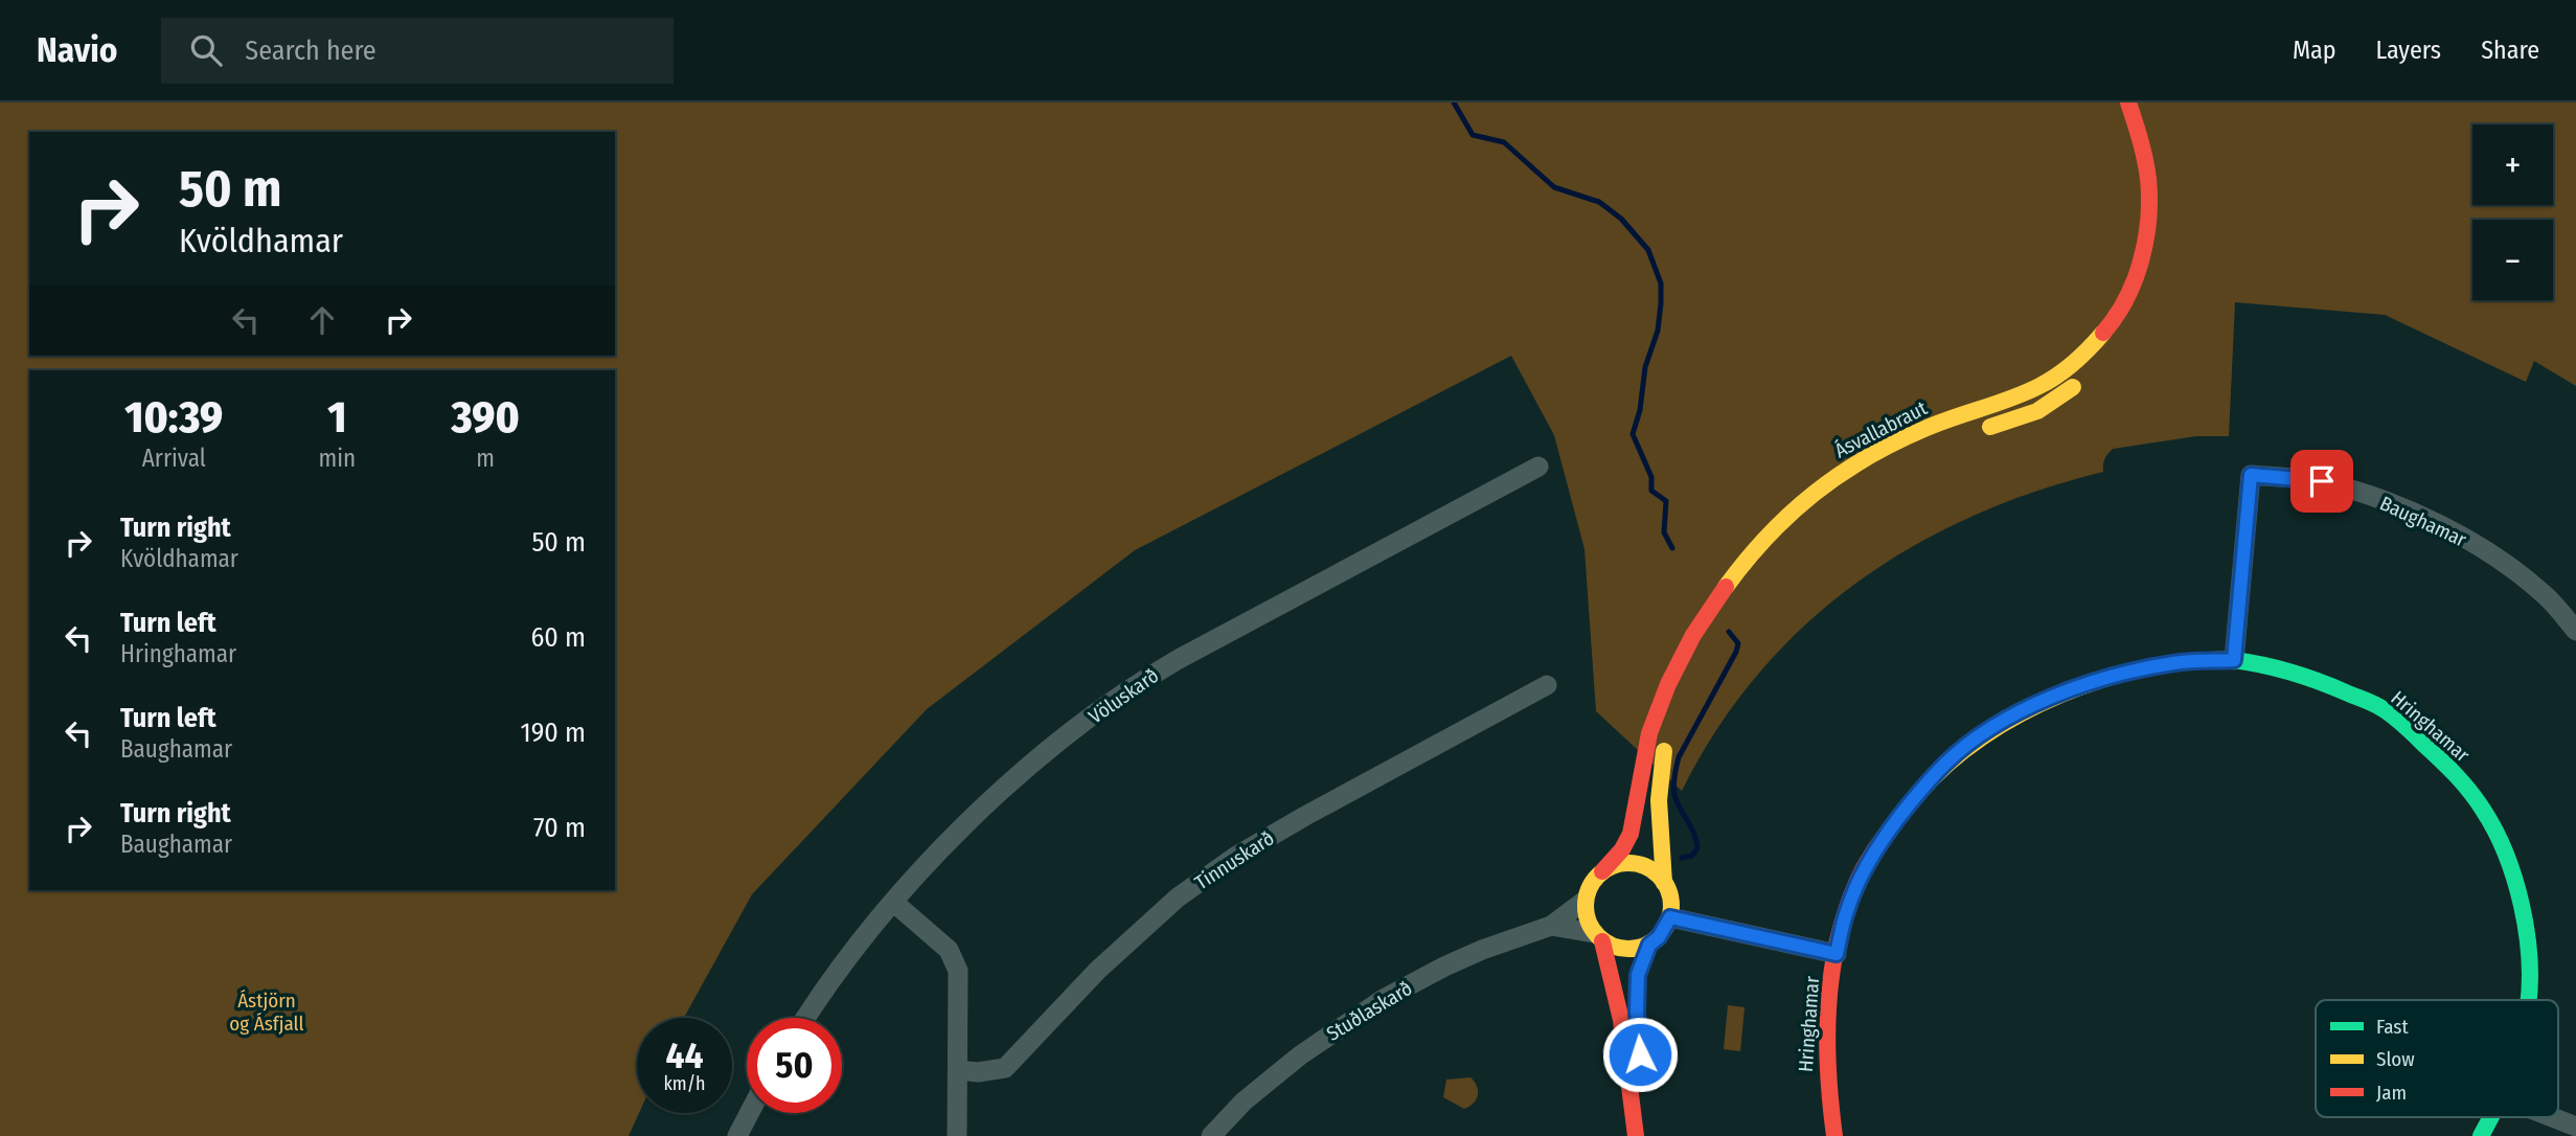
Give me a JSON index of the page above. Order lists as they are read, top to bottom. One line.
{"streets":{"main road":["Ásvallabraut","Hringhamar"],"street":["Baughamar","Völuskarð","Tinnuskarð","Stuðlaskarð"]},"crossings":[["Ásvallabraut","Stuðlaskarð"],["Baughamar","Hringhamar"]],"parks":["Ástjörn og Ásfjall"],"legend":["Fast","Slow","Jam"],"page":{"header":"Navio","search":"Search here","nav":["Map","Layers","Share"],"map_buttons":["+","−"],"turn":["50 m","Kvöldhamar"],"eta":["10:39","Arrival","1","min","390","m"],"list":[{"name":"Turn right","note":"Kvöldhamar","value":"50 m"},{"name":"Turn left","note":"Hringhamar","value":"60 m"},{"name":"Turn left","note":"Baughamar","value":"190 m"},{"name":"Turn right","note":"Baughamar","value":"70 m"}],"speed":"44 km/h","limit":"50"}}
